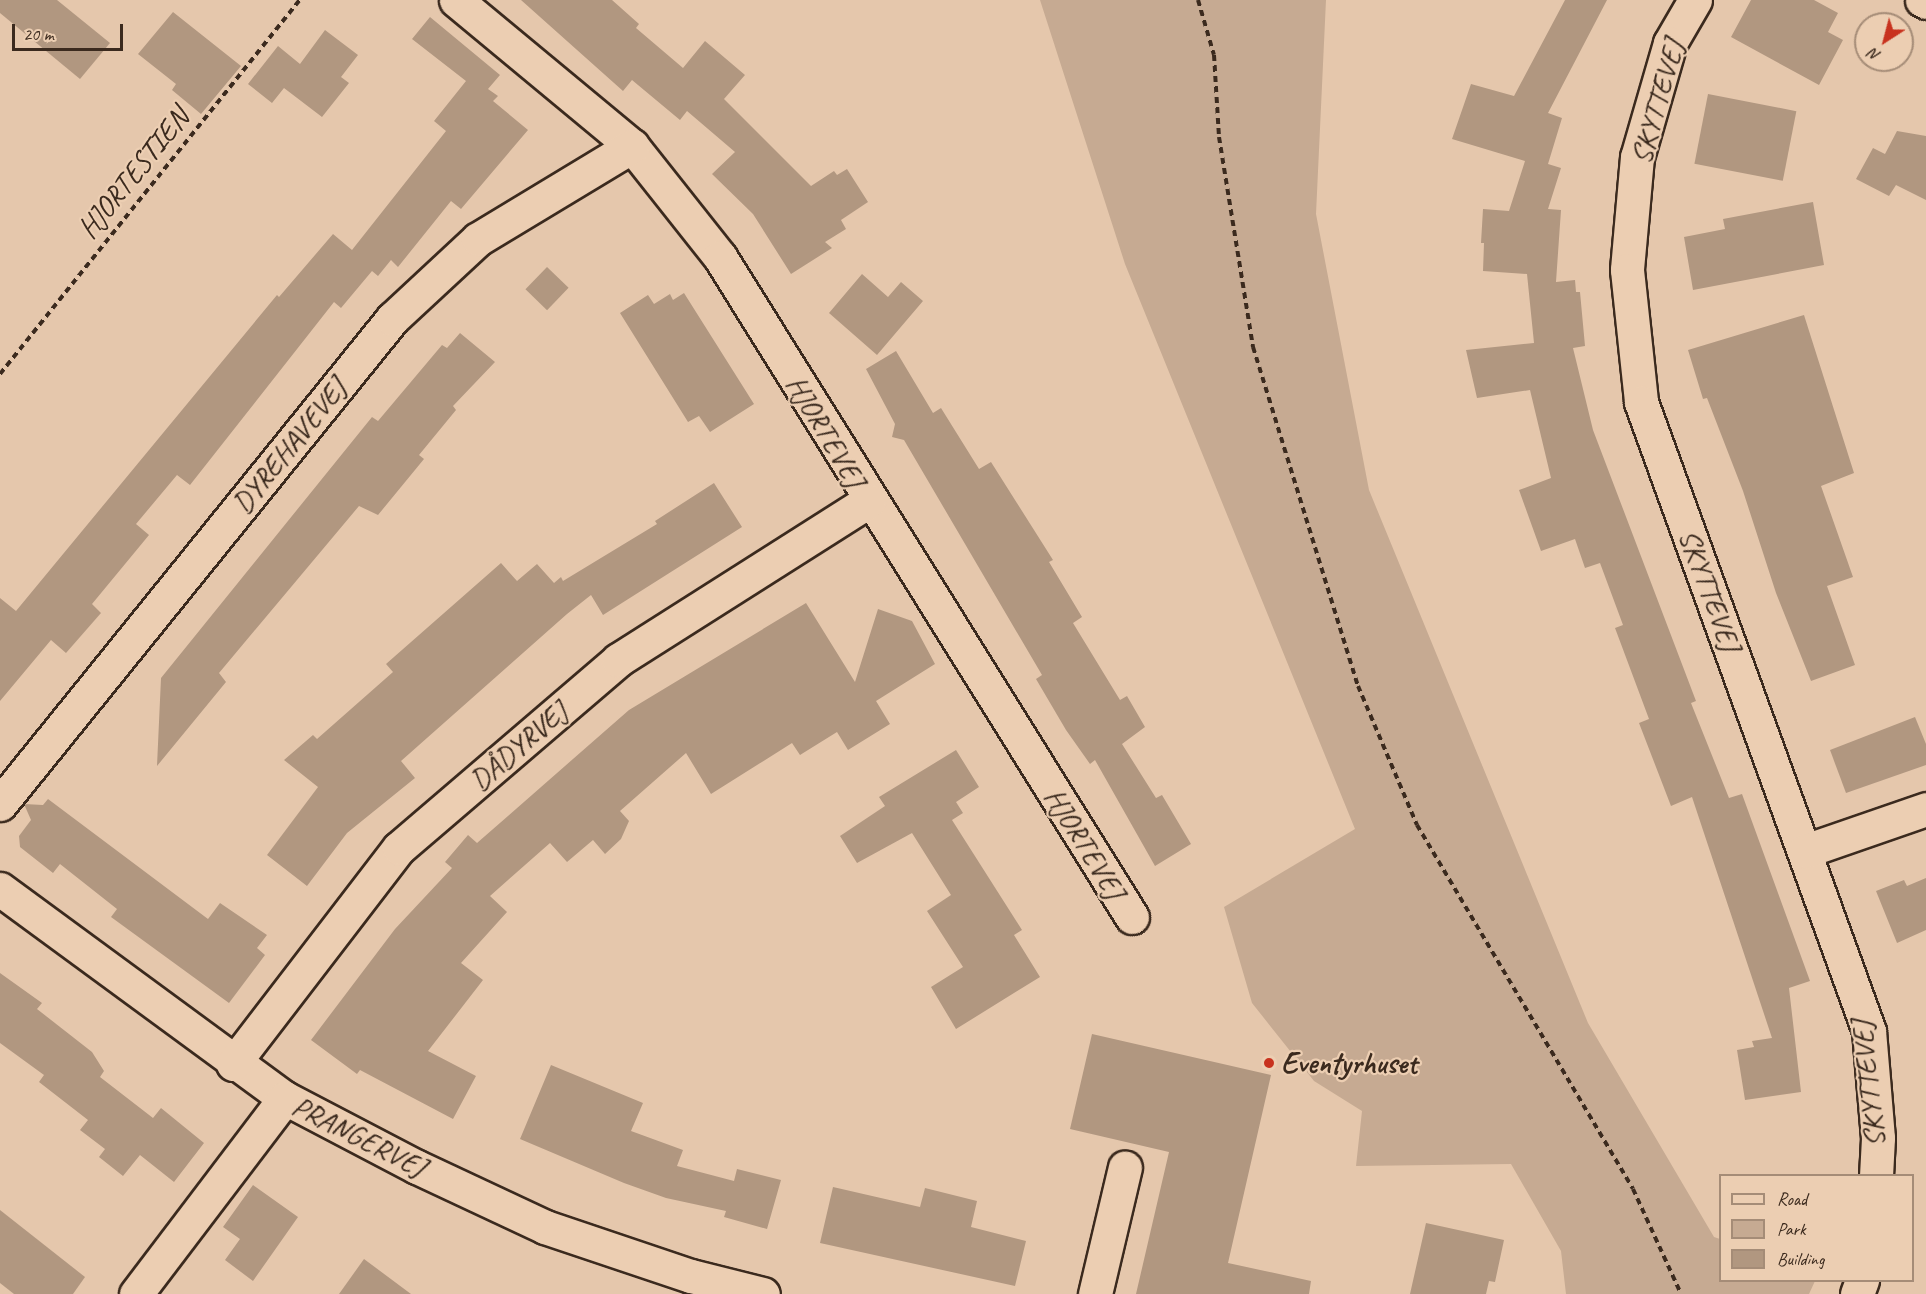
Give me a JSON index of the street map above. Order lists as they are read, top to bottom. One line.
{"streets":{"street":["SKYTTEVEJ","HJORTEVEJ","DYREHAVEVEJ","DÅDYRVEJ","PRANGERVEJ"],"path":["HJORTESTIEN"]},"crossings":[["HJORTEVEJ","DYREHAVEVEJ"],["HJORTEVEJ","DÅDYRVEJ"],["DÅDYRVEJ","PRANGERVEJ"]],"places":["Eventyrhuset"],"legend":["Road","Park","Building"],"scale_bar":"20 m","north":"bottom left"}
